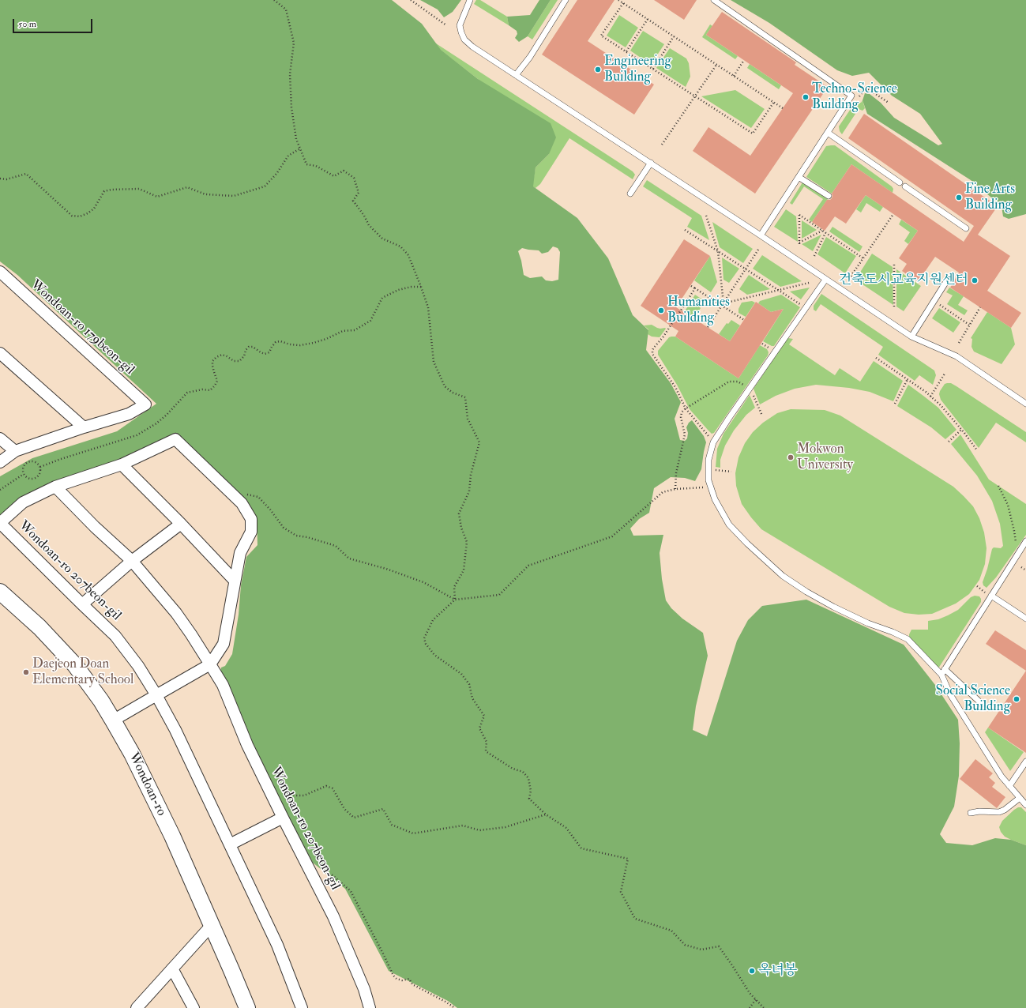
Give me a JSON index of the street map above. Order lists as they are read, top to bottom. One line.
{"streets":{"street":["Wondoan-ro 179beon-gil","Wondoan-ro 207beon-gil","Wondoan-ro"]},"crossings":[["Wondoan-ro 207beon-gil","Wondoan-ro"]],"places":["Engineering Building","Techno-Science Building","Fine Arts Building","건축도시교육지원센터","Humanities Building","Mokwon University","Daejeon Doan Elementary School","Social Science Building","옥녀봉"],"scale_bar":"50 m"}
